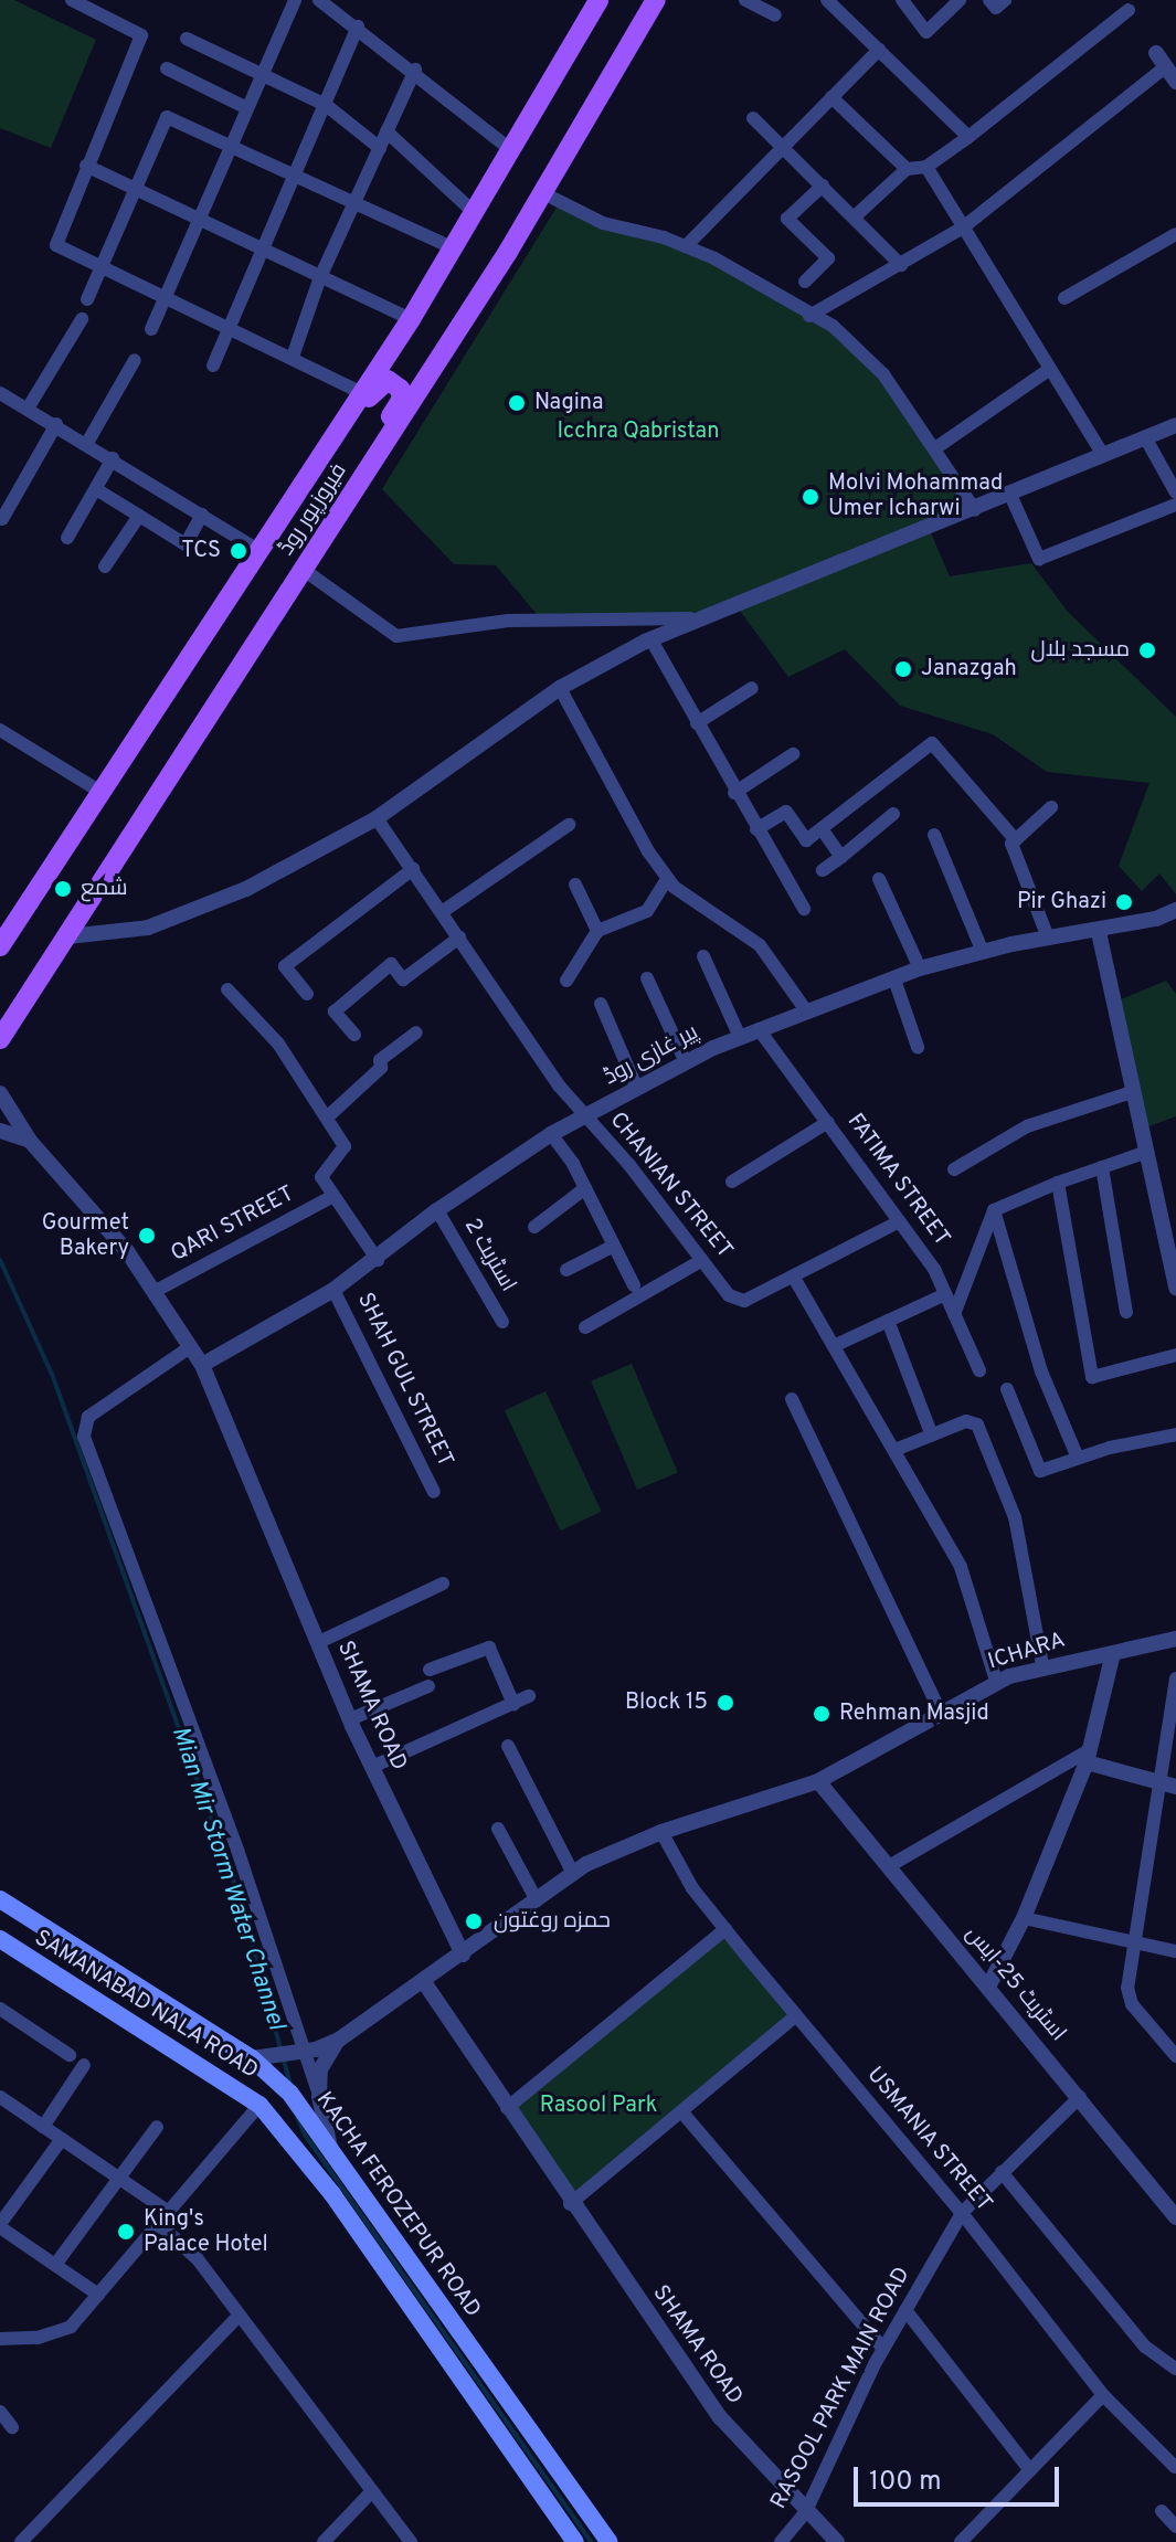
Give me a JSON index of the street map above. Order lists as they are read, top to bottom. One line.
{"streets":{"main road":["فیروزپور روڈ","SAMANABAD NALA ROAD","KACHA FEROZEPUR ROAD"],"street":["پیر غازی روڈ","FATIMA STREET","CHANIAN STREET","QARI STREET","اسٹریٹ 2","SHAH GUL STREET","ICHARA","SHAMA ROAD","اسٹریٹ 25-ایس","USMANIA STREET","RASOOL PARK MAIN ROAD"]},"crossings":[["پیر غازی روڈ","FATIMA STREET"],["پیر غازی روڈ","CHANIAN STREET"],["پیر غازی روڈ","اسٹریٹ 2"],["پیر غازی روڈ","SHAH GUL STREET"],["پیر غازی روڈ","SHAMA ROAD"],["FATIMA STREET","CHANIAN STREET"],["QARI STREET","SHAMA ROAD"],["ICHARA","اسٹریٹ 25-ایس"],["SHAMA ROAD","RASOOL PARK MAIN ROAD"],["اسٹریٹ 25-ایس","RASOOL PARK MAIN ROAD"],["USMANIA STREET","RASOOL PARK MAIN ROAD"]],"water":["Mian Mir Storm Water Channel"],"parks":["Icchra Qabristan","Rasool Park"],"places":["Nagina","Molvi Mohammad Umer Icharwi","TCS","مسجد بلال","Janazgah","شمع","Pir Ghazi","Gourmet Bakery","Block 15","Rehman Masjid","حمزه روغتون","King's Palace Hotel"],"scale_bar":"100 m"}
